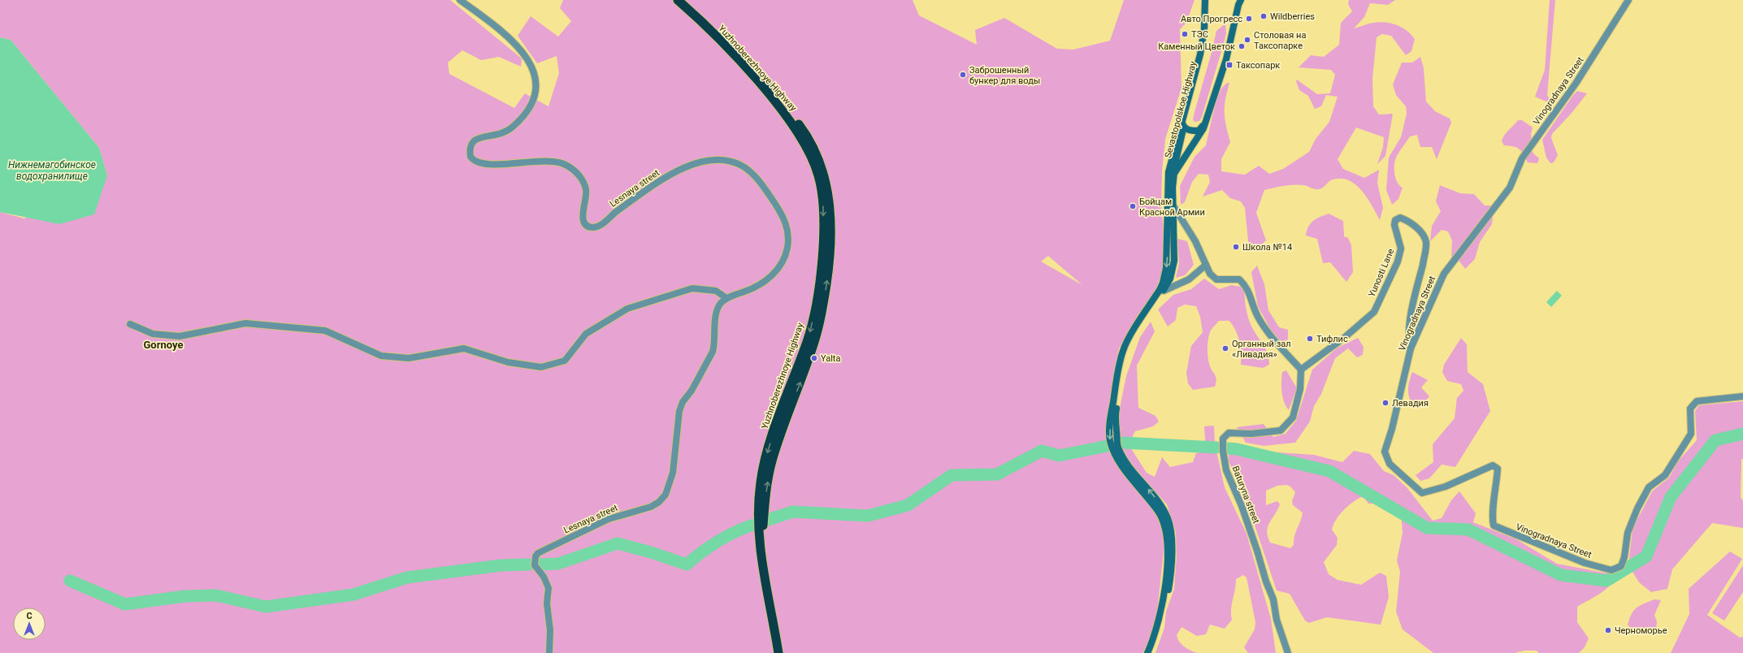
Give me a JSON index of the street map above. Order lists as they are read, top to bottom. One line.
{"streets":{"highway":["Yuzhnoberezhnoye Highway"],"main road":["Sevastopolskoe Highway"],"street":["Vinogradnaya Street","Lesnaya street","Yunosti Lane","Baturyna street"]},"crossings":[["Vinogradnaya Street","Yunosti Lane"],["Yunosti Lane","Baturyna street"]],"districts":["Gornoye"],"water":["Нижнемагобинское водохранилище"],"places":{"other":["Wildberries","Авто Прогресс","ТЭС","Столовая на Таксопарке","Каменный Цветок","Заброшенный бункер для воды","Бойцам Красной Армии","Школа №14","Тифлис","Органный зал «Ливадия»","Yalta","Левадия","Черноморье"],"transit":["Таксопарк"]},"north":"top"}
